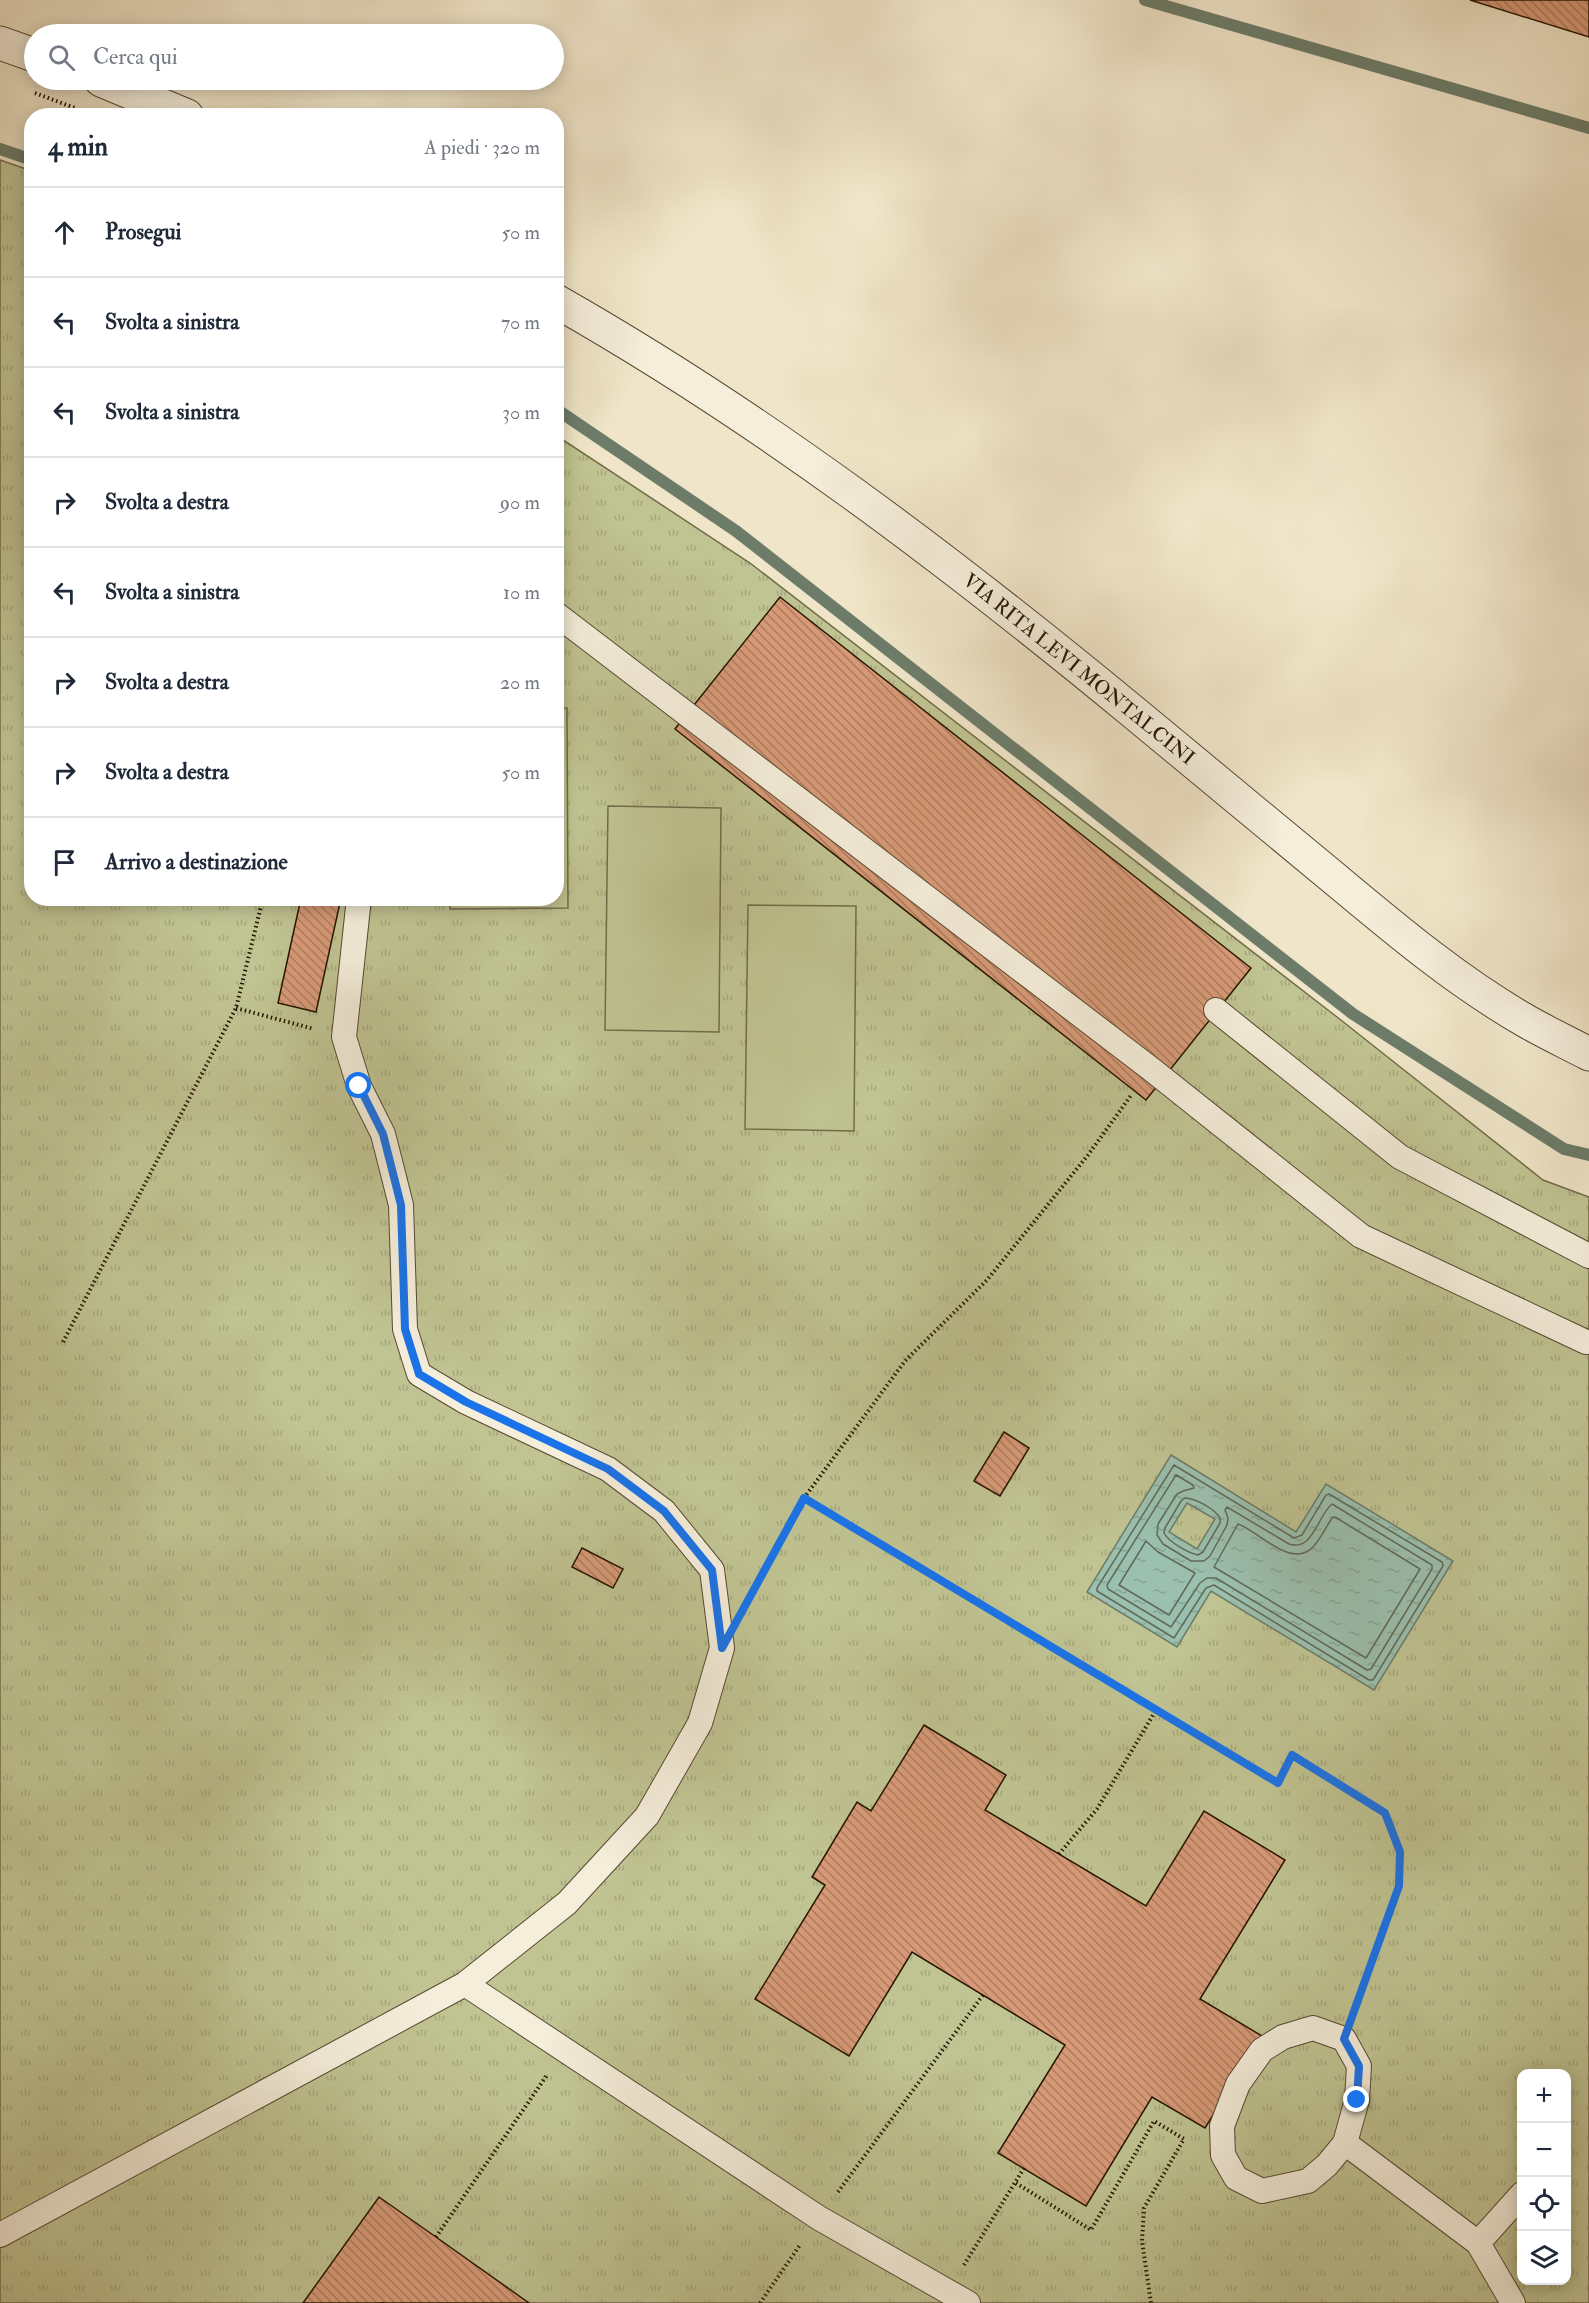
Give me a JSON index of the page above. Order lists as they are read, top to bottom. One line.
{"streets":{"street":["VIA RITA LEVI MONTALCINI"]},"page":{"search":"Cerca qui","heading":["4 min","A piedi · 320 m"],"list":[["Prosegui","50 m"],["Svolta a sinistra","70 m"],["Svolta a sinistra","30 m"],["Svolta a destra","90 m"],["Svolta a sinistra","10 m"],["Svolta a destra","20 m"],["Svolta a destra","50 m"],"Arrivo a destinazione"],"map_buttons":["+","−"]}}
